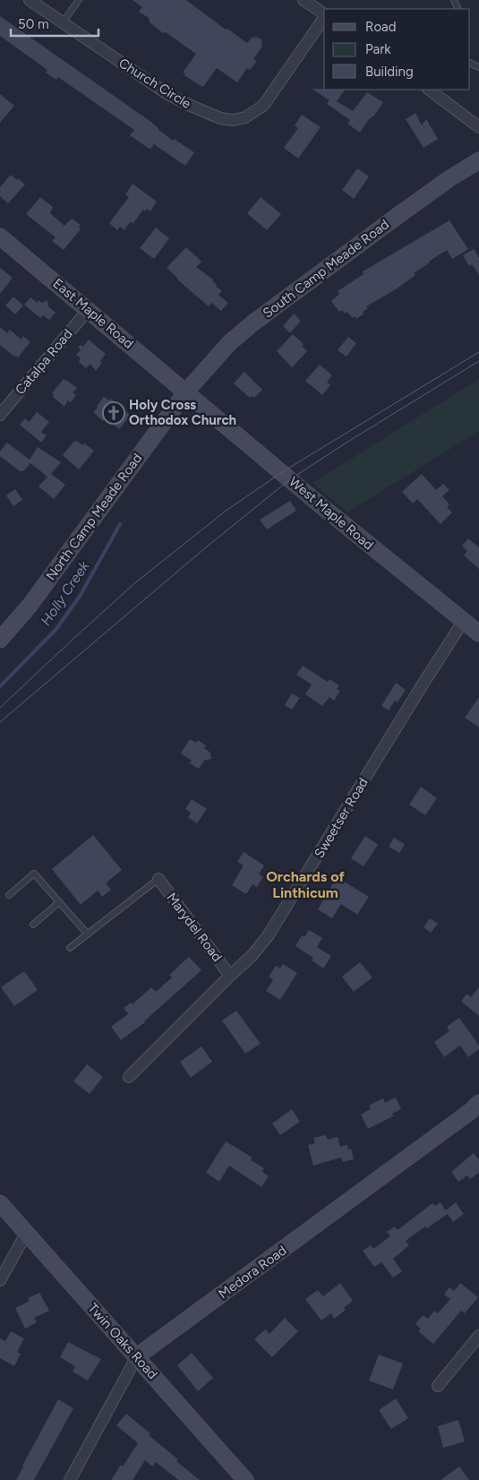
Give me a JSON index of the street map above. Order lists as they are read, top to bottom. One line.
{"streets":{"street":["Church Circle","South Camp Meade Road","East Maple Road","Catalpa Road","West Maple Road","North Camp Meade Road","Sweetser Road","Marydel Road","Medora Road","Twin Oaks Road"]},"crossings":[["South Camp Meade Road","East Maple Road"],["South Camp Meade Road","West Maple Road"],["South Camp Meade Road","North Camp Meade Road"],["East Maple Road","Catalpa Road"],["East Maple Road","West Maple Road"],["East Maple Road","North Camp Meade Road"],["West Maple Road","North Camp Meade Road"],["West Maple Road","Sweetser Road"],["Sweetser Road","Marydel Road"],["Medora Road","Twin Oaks Road"]],"districts":["Orchards of Linthicum"],"water":["Holly Creek"],"places":{"church":["Holy Cross Orthodox Church"]},"legend":["Road","Park","Building"],"scale_bar":"50 m"}
